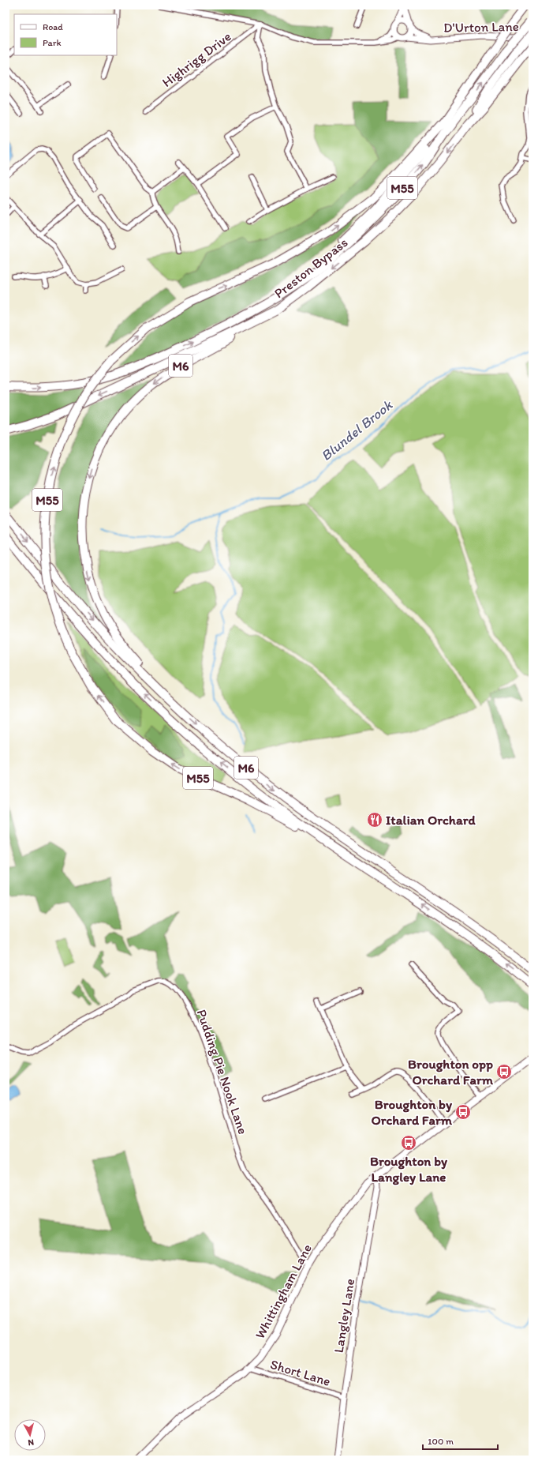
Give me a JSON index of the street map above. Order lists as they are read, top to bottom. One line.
{"streets":{"highway":["M55","Preston Bypass","M6"],"main road":["Whittingham Lane"],"street":["D'Urton Lane","Highrigg Drive","Pudding Pie Nook Lane","Langley Lane","Short Lane"]},"crossings":[["M55","Preston Bypass"],["M55","M6"],["Preston Bypass","M6"],["Pudding Pie Nook Lane","Whittingham Lane"],["Whittingham Lane","Langley Lane"],["Whittingham Lane","Short Lane"],["Langley Lane","Short Lane"]],"water":["Blundel Brook"],"places":{"restaurant":["Italian Orchard"],"bus stop":["Broughton opp Orchard Farm","Broughton by Orchard Farm","Broughton by Langley Lane"]},"legend":["Road","Park"],"scale_bar":"100 m","north":"bottom"}
